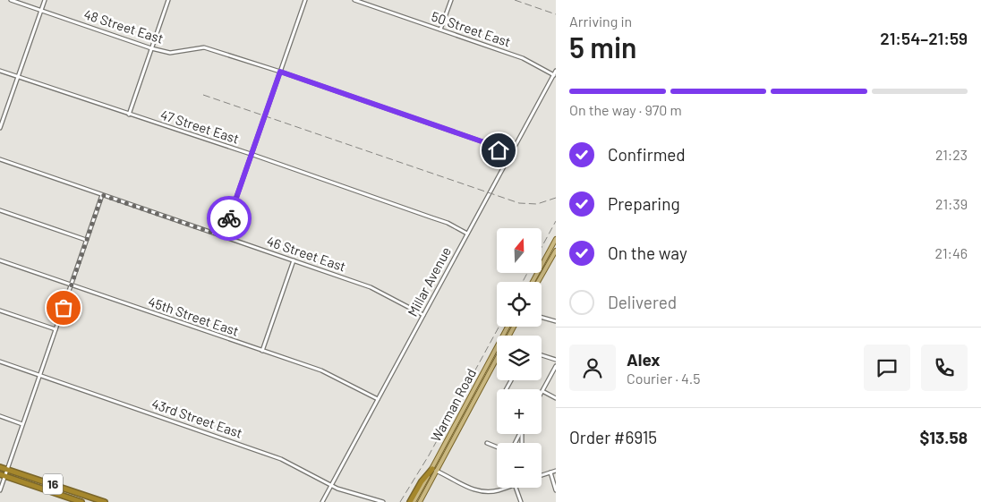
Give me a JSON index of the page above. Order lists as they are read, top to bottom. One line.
{"streets":{"highway":["16"],"main road":["Warman Road"],"street":["48 Street East","50 Street East","47 Street East","46 Street East","Millar Avenue","45th Street East","43rd Street East"]},"crossings":[["48 Street East","Millar Avenue"],["50 Street East","Millar Avenue"],["47 Street East","Millar Avenue"],["46 Street East","Millar Avenue"],["Millar Avenue","45th Street East"],["Millar Avenue","43rd Street East"]],"north":"top","page":{"heading":["5 min","Arriving in","21:54–21:59"],"panel":["Alex","Courier · 4.5","Order #6915","$13.58"],"bar":"On the way · 970 m","list":[["Confirmed","21:23"],["Preparing","21:39"],["On the way","21:46"],"Delivered"],"map_buttons":["+","−"]}}
